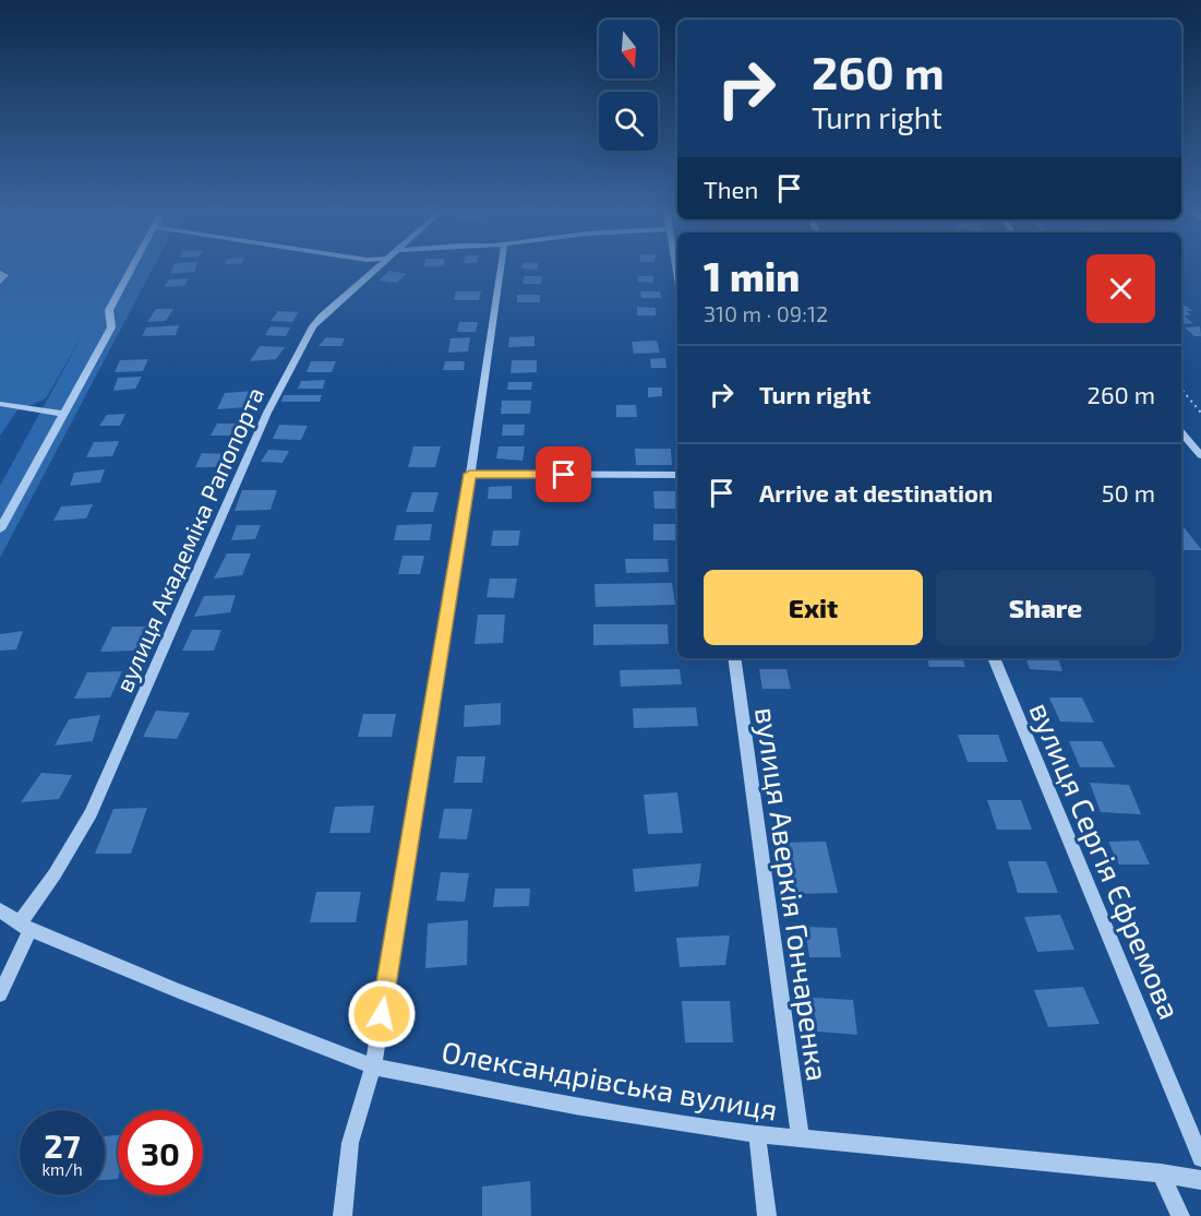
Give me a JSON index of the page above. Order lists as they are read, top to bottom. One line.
{"streets":{"street":["вулиця Академіка Рапопорта","вулиця Сергія Єфремова","вулиця Аверкія Гончаренка","Олександрівська вулиця"]},"crossings":[["вулиця Академіка Рапопорта","Олександрівська вулиця"],["вулиця Аверкія Гончаренка","Олександрівська вулиця"]],"north":"bottom","page":{"turn":["260 m","Turn right"],"then":"Then","heading":["1 min","310 m · 09:12"],"list":[{"name":"Turn right","value":"260 m"},{"name":"Arrive at destination","value":"50 m"}],"buttons":["Exit","Share"],"speed":"27 km/h","limit":"30"}}
